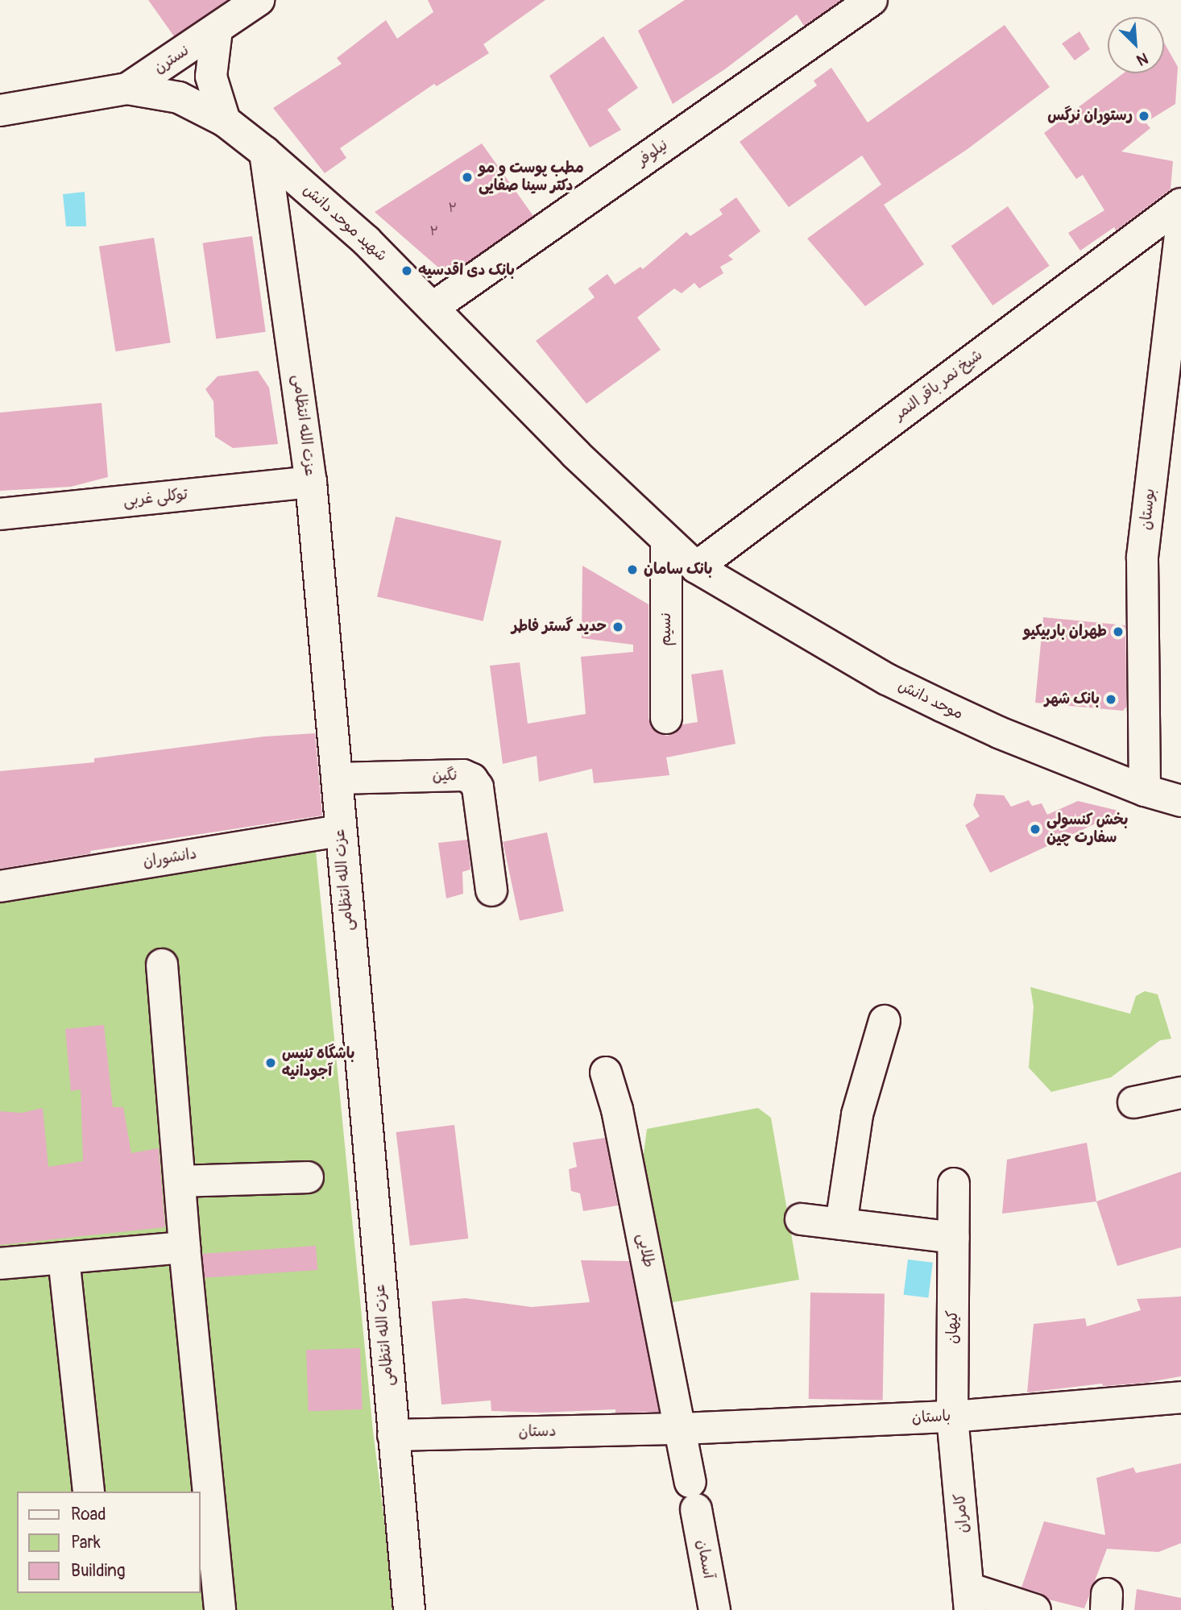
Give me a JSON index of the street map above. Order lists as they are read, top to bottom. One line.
{"streets":{"street":["نسترن","نیلوفر","شهید موحد دانش","شیخ نمر باقر النمر","عزت الله انتظامی","توکلی غربی","بوستان","نسیم","موحد دانش","نگین","دانشوران","طلایی","کیهان","باستان","دستان","کامران","آسمان"]},"crossings":[["نسترن","شهید موحد دانش"],["نیلوفر","شهید موحد دانش"],["شهید موحد دانش","شیخ نمر باقر النمر"],["شهید موحد دانش","عزت الله انتظامی"],["شهید موحد دانش","نسیم"],["شهید موحد دانش","موحد دانش"],["شیخ نمر باقر النمر","موحد دانش"],["عزت الله انتظامی","توکلی غربی"],["عزت الله انتظامی","نگین"],["عزت الله انتظامی","دانشوران"],["عزت الله انتظامی","دستان"],["بوستان","موحد دانش"],["طلایی","باستان"],["طلایی","دستان"],["طلایی","آسمان"],["کیهان","باستان"],["کیهان","کامران"],["باستان","دستان"],["باستان","کامران"],["باستان","آسمان"],["دستان","آسمان"]],"places":["رستوران نرگس","مطب پوست و مو دکتر سینا صفایی","بانک دی اقدسیه","بانک سامان","حدید گستر فاطر","طهران باربیکیو","بانک شهر","بخش کنسولی سفارت چین","باشگاه تنیس آجودانیه"],"house_numbers":["۲","۲"],"legend":["Road","Park","Building"],"north":"bottom right"}
